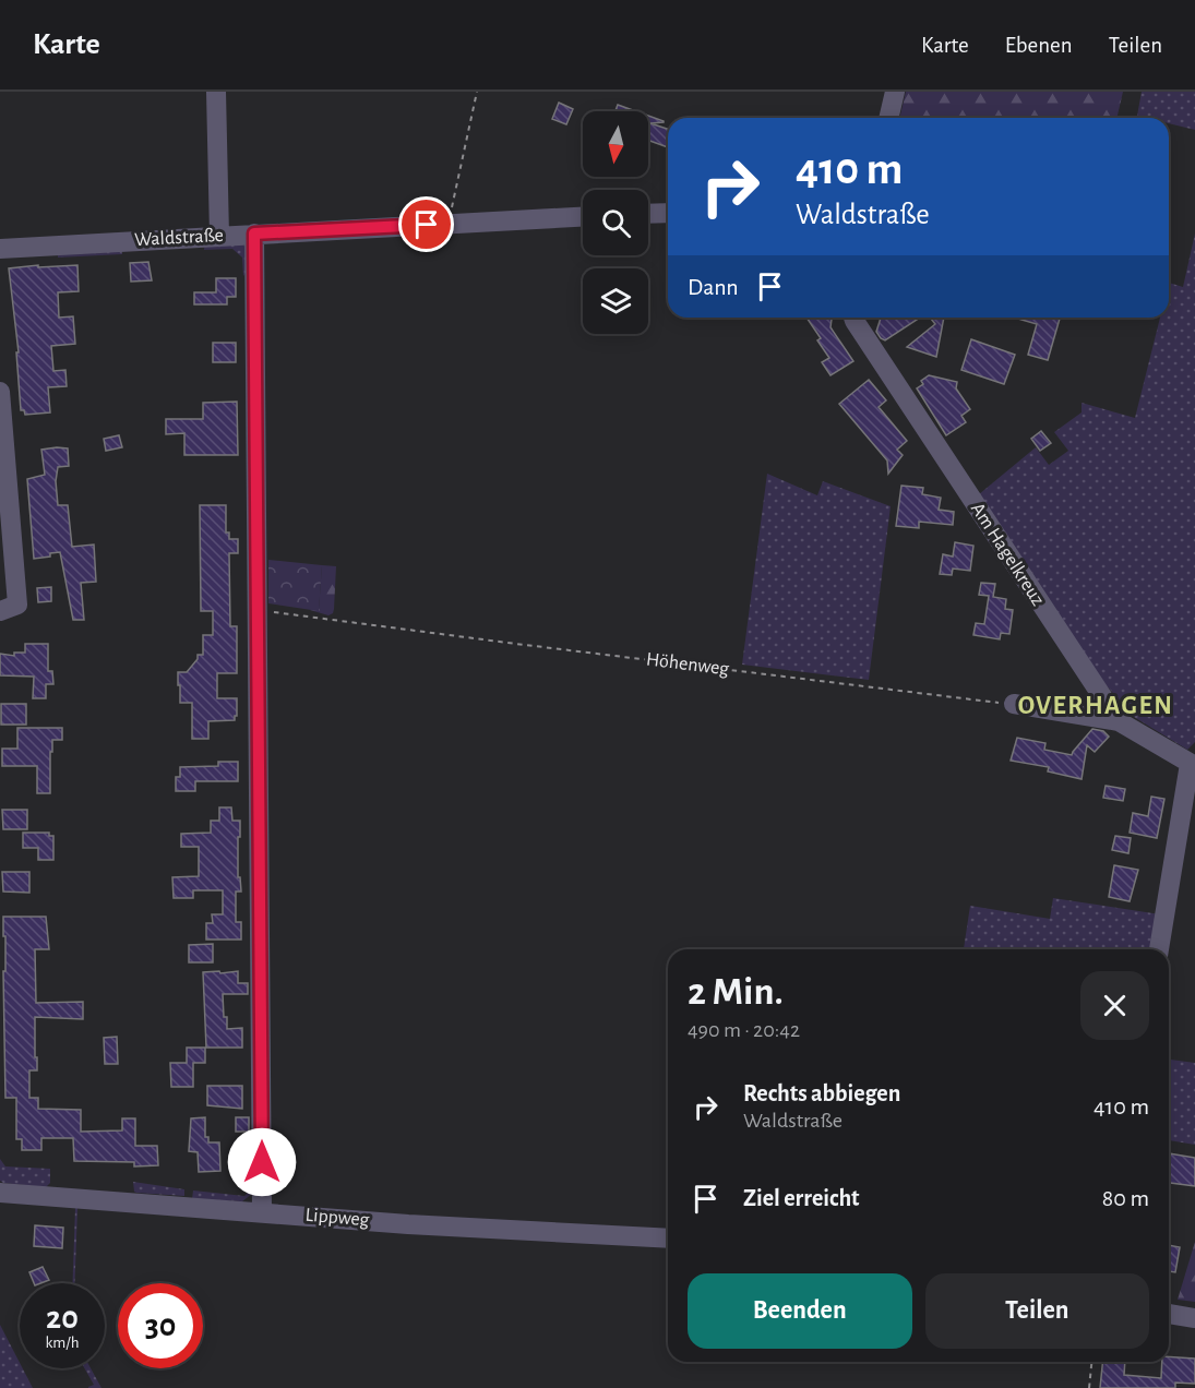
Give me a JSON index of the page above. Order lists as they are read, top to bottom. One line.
{"streets":{"street":["Waldstraße","Am Hagelkreuz","Lippweg"],"path":["Höhenweg"]},"districts":["OVERHAGEN"],"north":"bottom","page":{"header":"Karte","nav":["Karte","Ebenen","Teilen"],"turn":["410 m","Waldstraße"],"then":"Dann","heading":["2 Min.","490 m · 20:42"],"list":[{"name":"Rechts abbiegen","note":"Waldstraße","value":"410 m"},{"name":"Ziel erreicht","value":"80 m"}],"buttons":["Beenden","Teilen"],"speed":"20 km/h","limit":"30"}}
